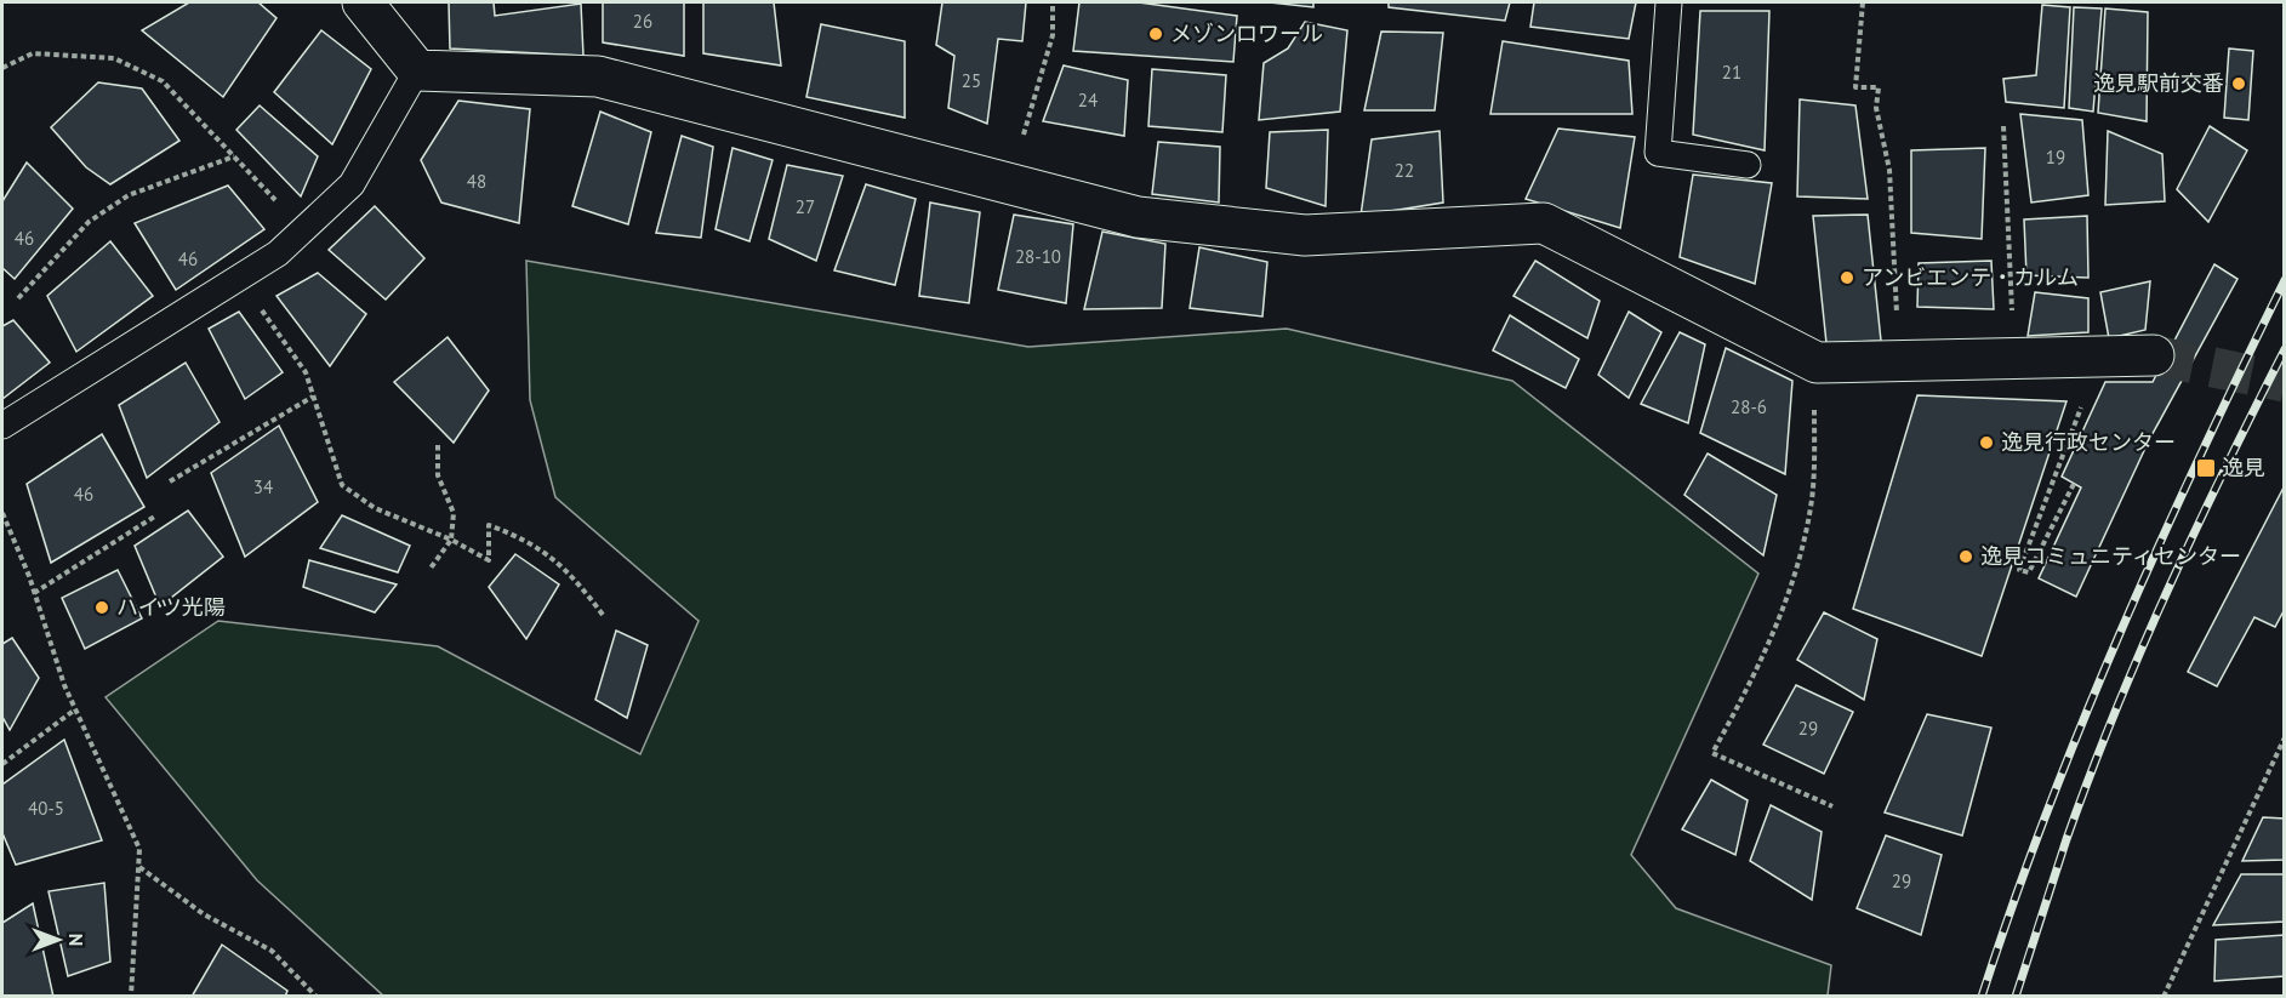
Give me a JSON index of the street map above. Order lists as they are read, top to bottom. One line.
{"places":{"other":["メゾンロワール","逸見駅前交番","アンビエンテ・カルム","逸見行政センター","逸見コミュニティセンター","ハイツ光陽"],"transit":["逸見"]},"house_numbers":["26","21","25","24","19","22","48","27","46","28-10","46","28-6","34","46","29","40-5","29"],"north":"right"}
